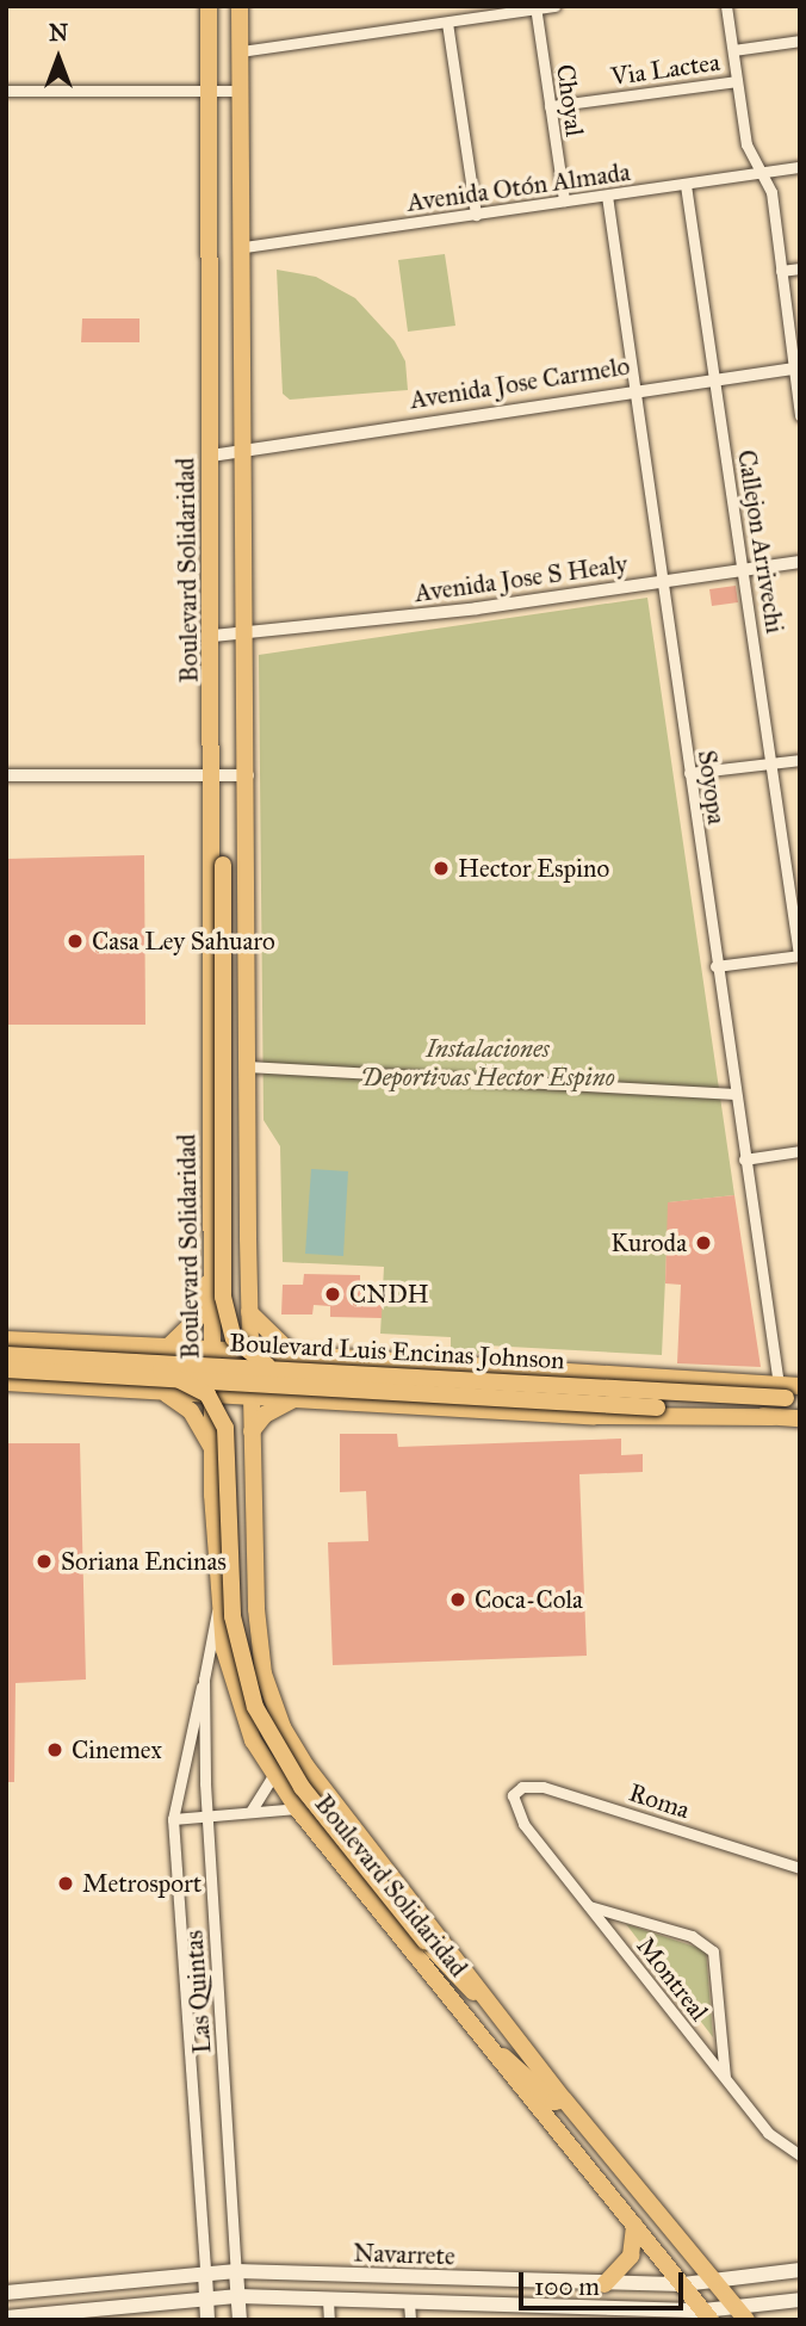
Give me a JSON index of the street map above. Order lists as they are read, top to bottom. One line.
{"streets":{"main road":["Boulevard Solidaridad","Boulevard Luis Encinas Johnson","Navarrete"],"street":["Via Lactea","Choyal","Avenida Otón Almada","Avenida Jose Carmelo","Callejon Arrivechi","Avenida Jose S Healy","Soyopa","Roma","Montreal","Las Quintas"]},"crossings":[["Via Lactea","Choyal"],["Choyal","Avenida Otón Almada"],["Avenida Otón Almada","Callejon Arrivechi"],["Avenida Otón Almada","Boulevard Solidaridad"],["Avenida Otón Almada","Soyopa"],["Avenida Jose Carmelo","Callejon Arrivechi"],["Avenida Jose Carmelo","Boulevard Solidaridad"],["Avenida Jose Carmelo","Soyopa"],["Callejon Arrivechi","Avenida Jose S Healy"],["Boulevard Solidaridad","Avenida Jose S Healy"],["Boulevard Solidaridad","Las Quintas"],["Boulevard Solidaridad","Navarrete"],["Avenida Jose S Healy","Soyopa"],["Soyopa","Boulevard Luis Encinas Johnson"],["Roma","Montreal"],["Las Quintas","Navarrete"]],"parks":["Instalaciones Deportivas Hector Espino"],"places":["Hector Espino","Casa Ley Sahuaro","Kuroda","CNDH","Soriana Encinas","Coca-Cola","Cinemex","Metrosport"],"scale_bar":"100 m","north":"top"}
